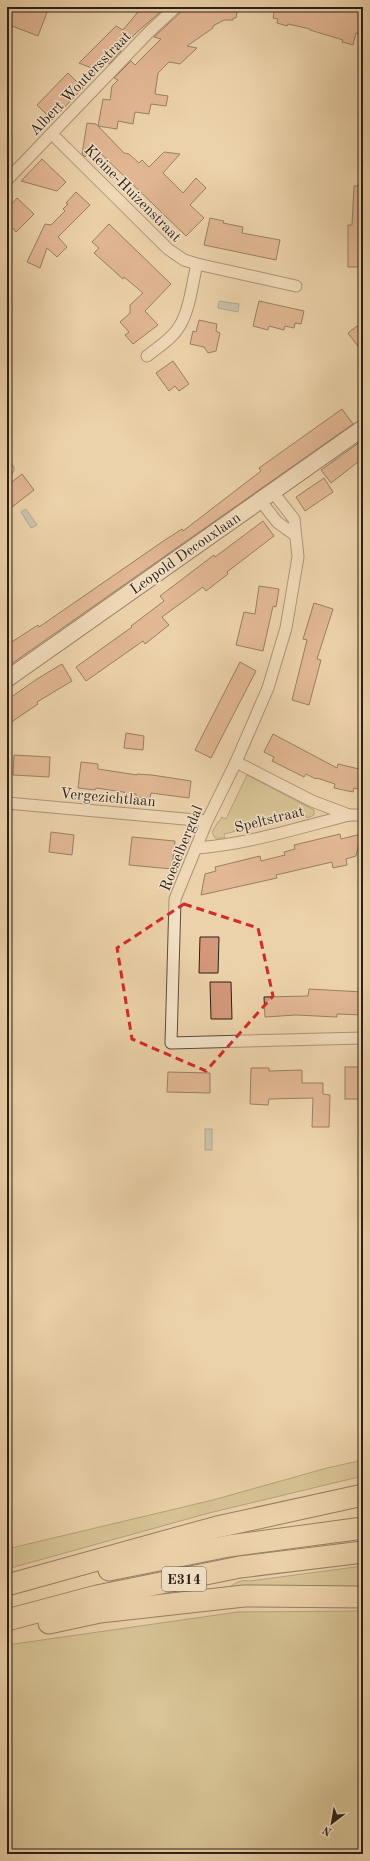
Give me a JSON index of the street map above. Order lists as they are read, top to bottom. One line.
{"streets":{"highway":["E314"],"street":["Albert Woutersstraat","Kleine-Huizenstraat","Leopold Decouxlaan","Vergezichtlaan","Speltstraat","Roeselbergdal"]},"crossings":[["Albert Woutersstraat","Kleine-Huizenstraat"],["Leopold Decouxlaan","Roeselbergdal"],["Vergezichtlaan","Roeselbergdal"],["Speltstraat","Roeselbergdal"]],"north":"bottom left"}
